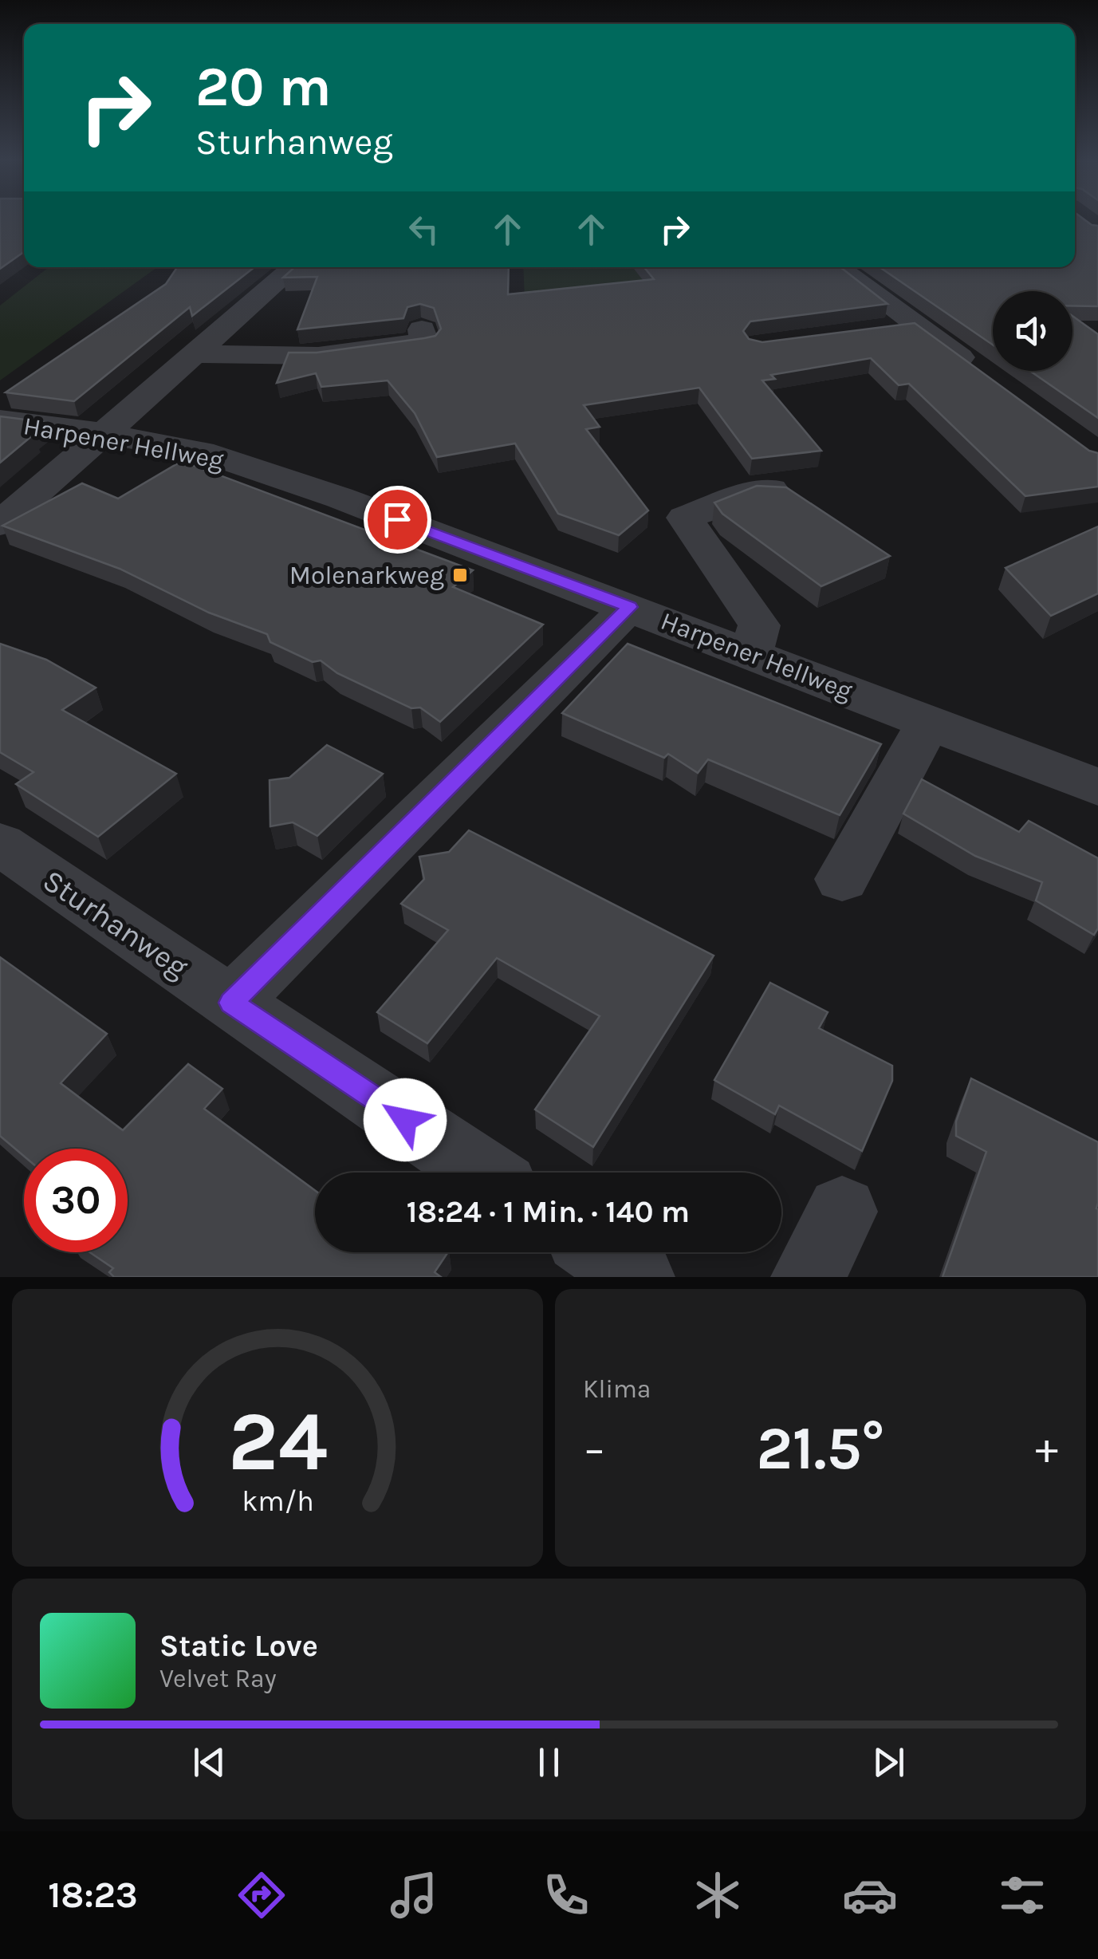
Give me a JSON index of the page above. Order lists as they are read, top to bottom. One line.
{"streets":{"street":["Harpener Hellweg","Sturhanweg"]},"places":{"transit":["Molenarkweg"]},"page":{"turn":["20 m","Sturhanweg"],"limit":"30","trip":"18:24 · 1 Min. · 140 m","tile":"Klima","heat":["−","21.5°","+"],"song":["Static Love","Velvet Ray"],"tabs":"18:23","gauge":["24","km/h"]}}
